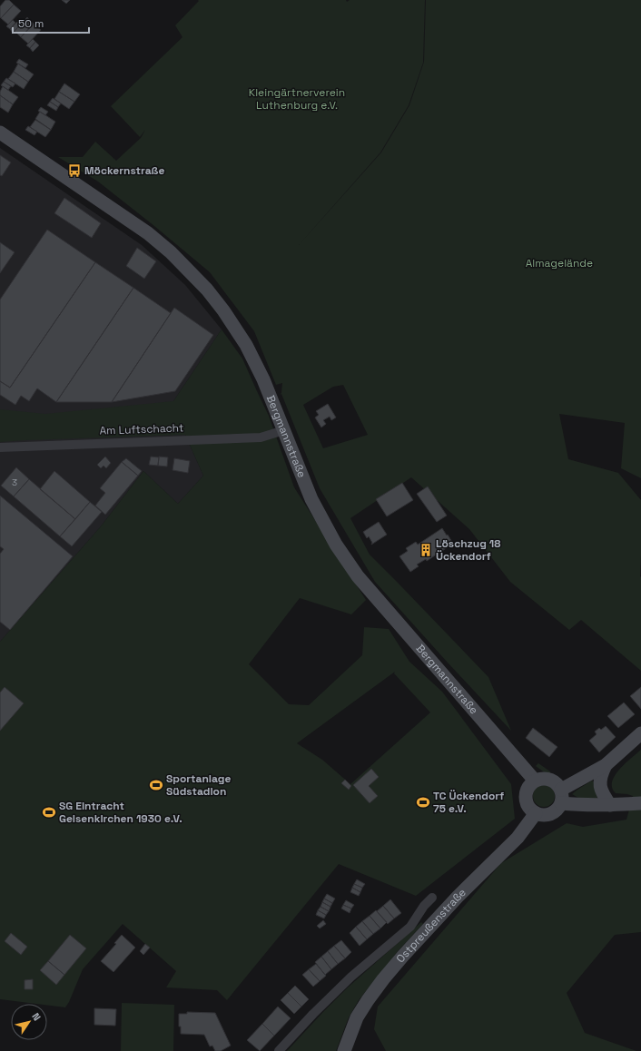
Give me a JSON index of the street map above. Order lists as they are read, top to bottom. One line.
{"streets":{"street":["Am Luftschacht","Bergmannstraße","Ostpreußenstraße"]},"crossings":[["Am Luftschacht","Bergmannstraße"],["Bergmannstraße","Ostpreußenstraße"]],"parks":["Kleingärtnerverein Luthenburg e.V.","Almagelände"],"places":{"bus stop":["Möckernstraße"],"building":["Löschzug 18 Ückendorf"],"sports":["Sportanlage Südstadion","TC Ückendorf 75 e.V.","SG Eintracht Gelsenkirchen 1930 e.V."]},"house_numbers":["3"],"scale_bar":"50 m","north":"top right"}
